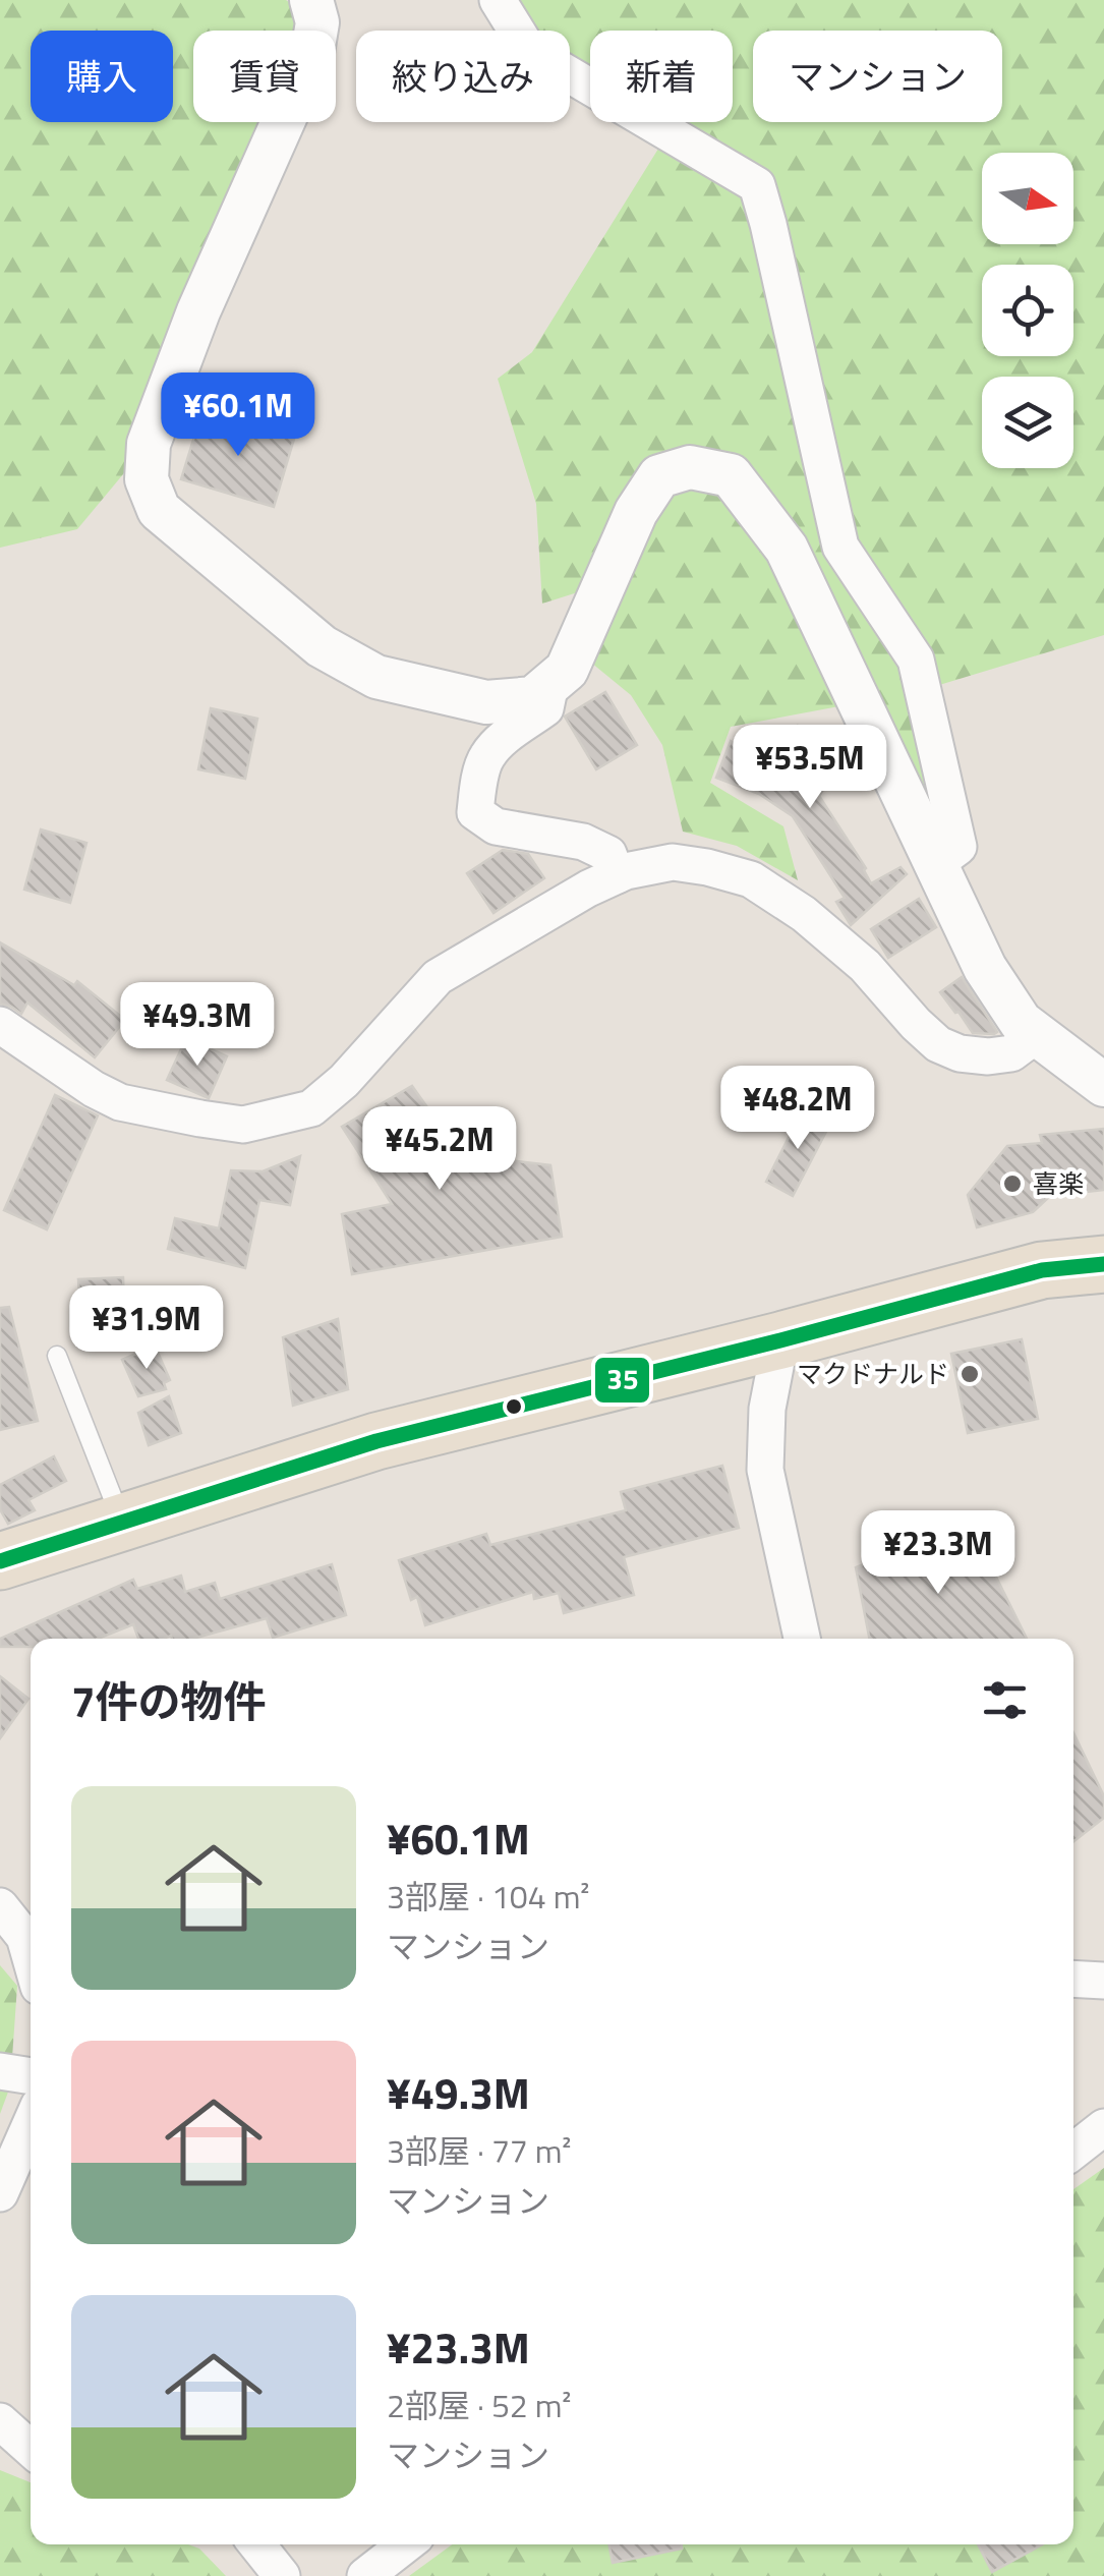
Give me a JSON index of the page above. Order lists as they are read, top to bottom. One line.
{"places":["喜楽","マクドナルド"],"lines":["transit line 35"],"north":"right","page":{"chip":["購入","賃貸","絞り込み","新着","マンション"],"price":["¥60.1M","¥53.5M","¥49.3M","¥48.2M","¥45.2M","¥31.9M","¥23.3M"],"heading":"7件の物件","list":[{"name":"¥60.1M","note":"3部屋 · 104 m² · マンション"},{"name":"¥49.3M","note":"3部屋 · 77 m² · マンション"},{"name":"¥23.3M","note":"2部屋 · 52 m² · マンション"}]}}
